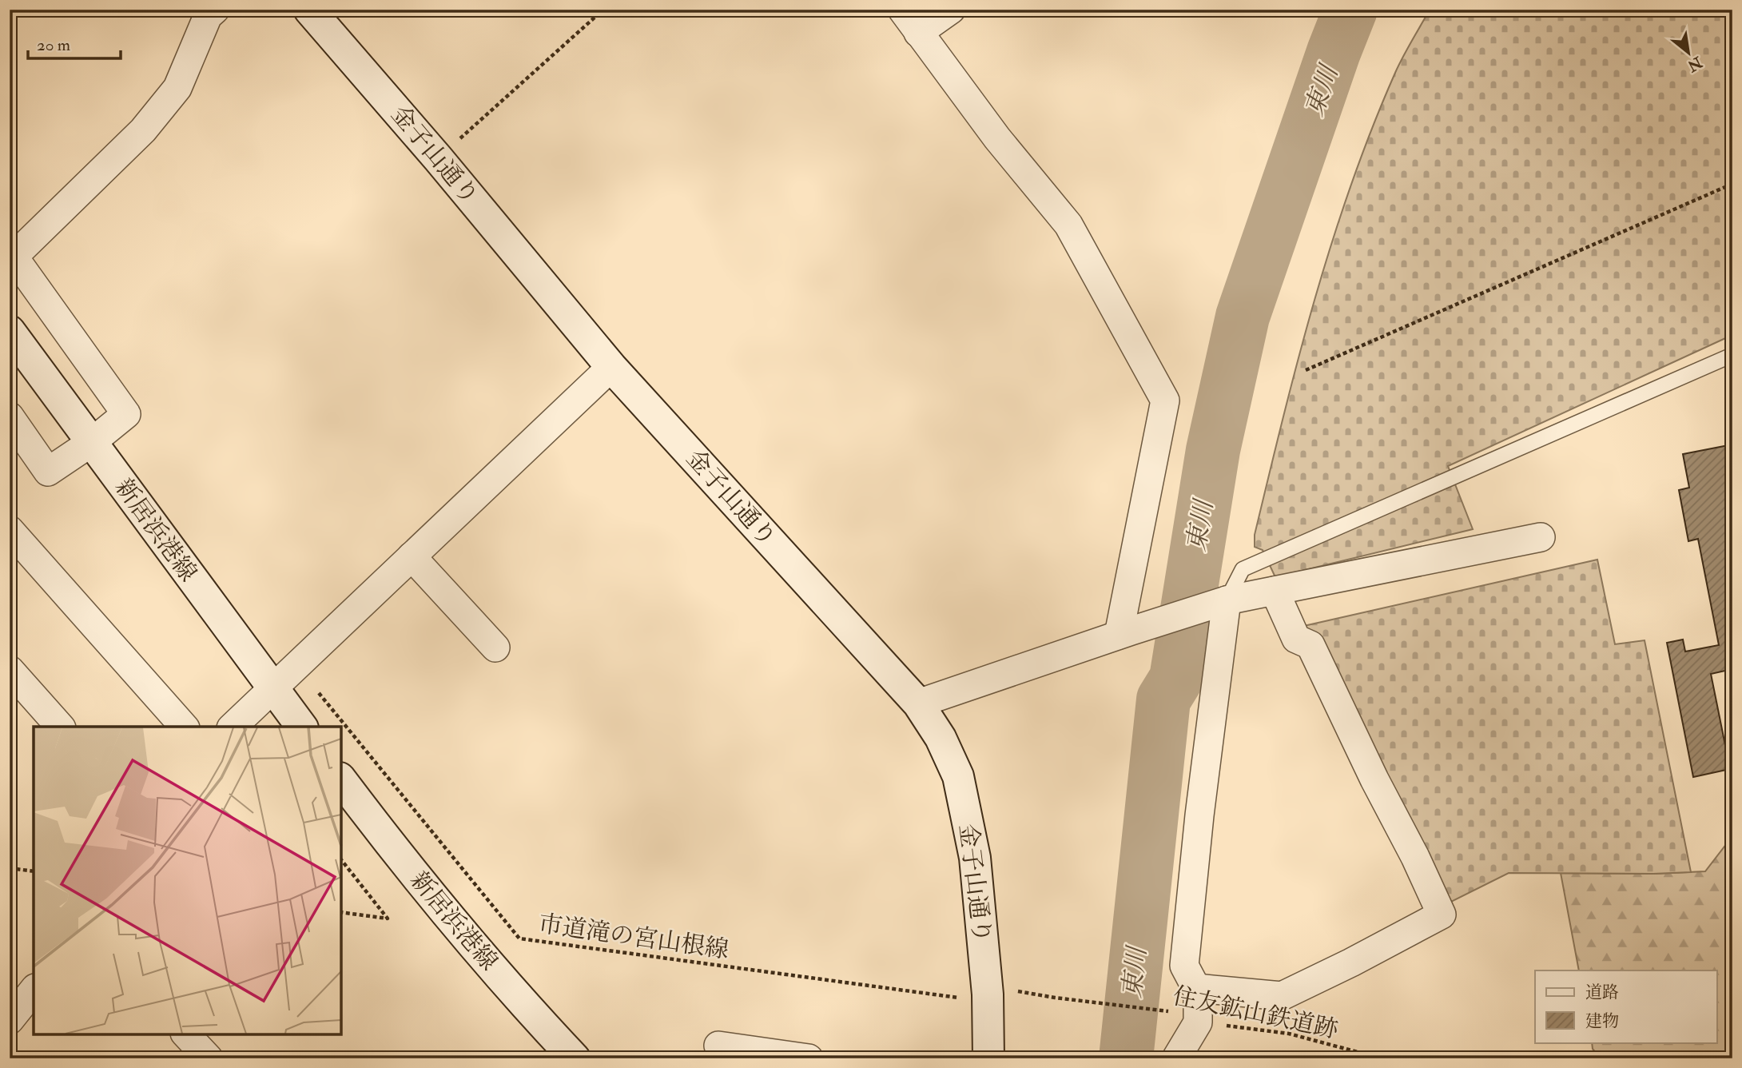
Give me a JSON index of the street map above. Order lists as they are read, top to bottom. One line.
{"streets":{"street":["金子山通り","新居浜港線"],"path":["市道滝の宮山根線","住友鉱山鉄道跡"]},"crossings":[["金子山通り","市道滝の宮山根線"],["金子山通り","住友鉱山鉄道跡"],["市道滝の宮山根線","住友鉱山鉄道跡"]],"water":["東川"],"legend":["道路","建物"],"scale_bar":"20 m","north":"bottom right"}
